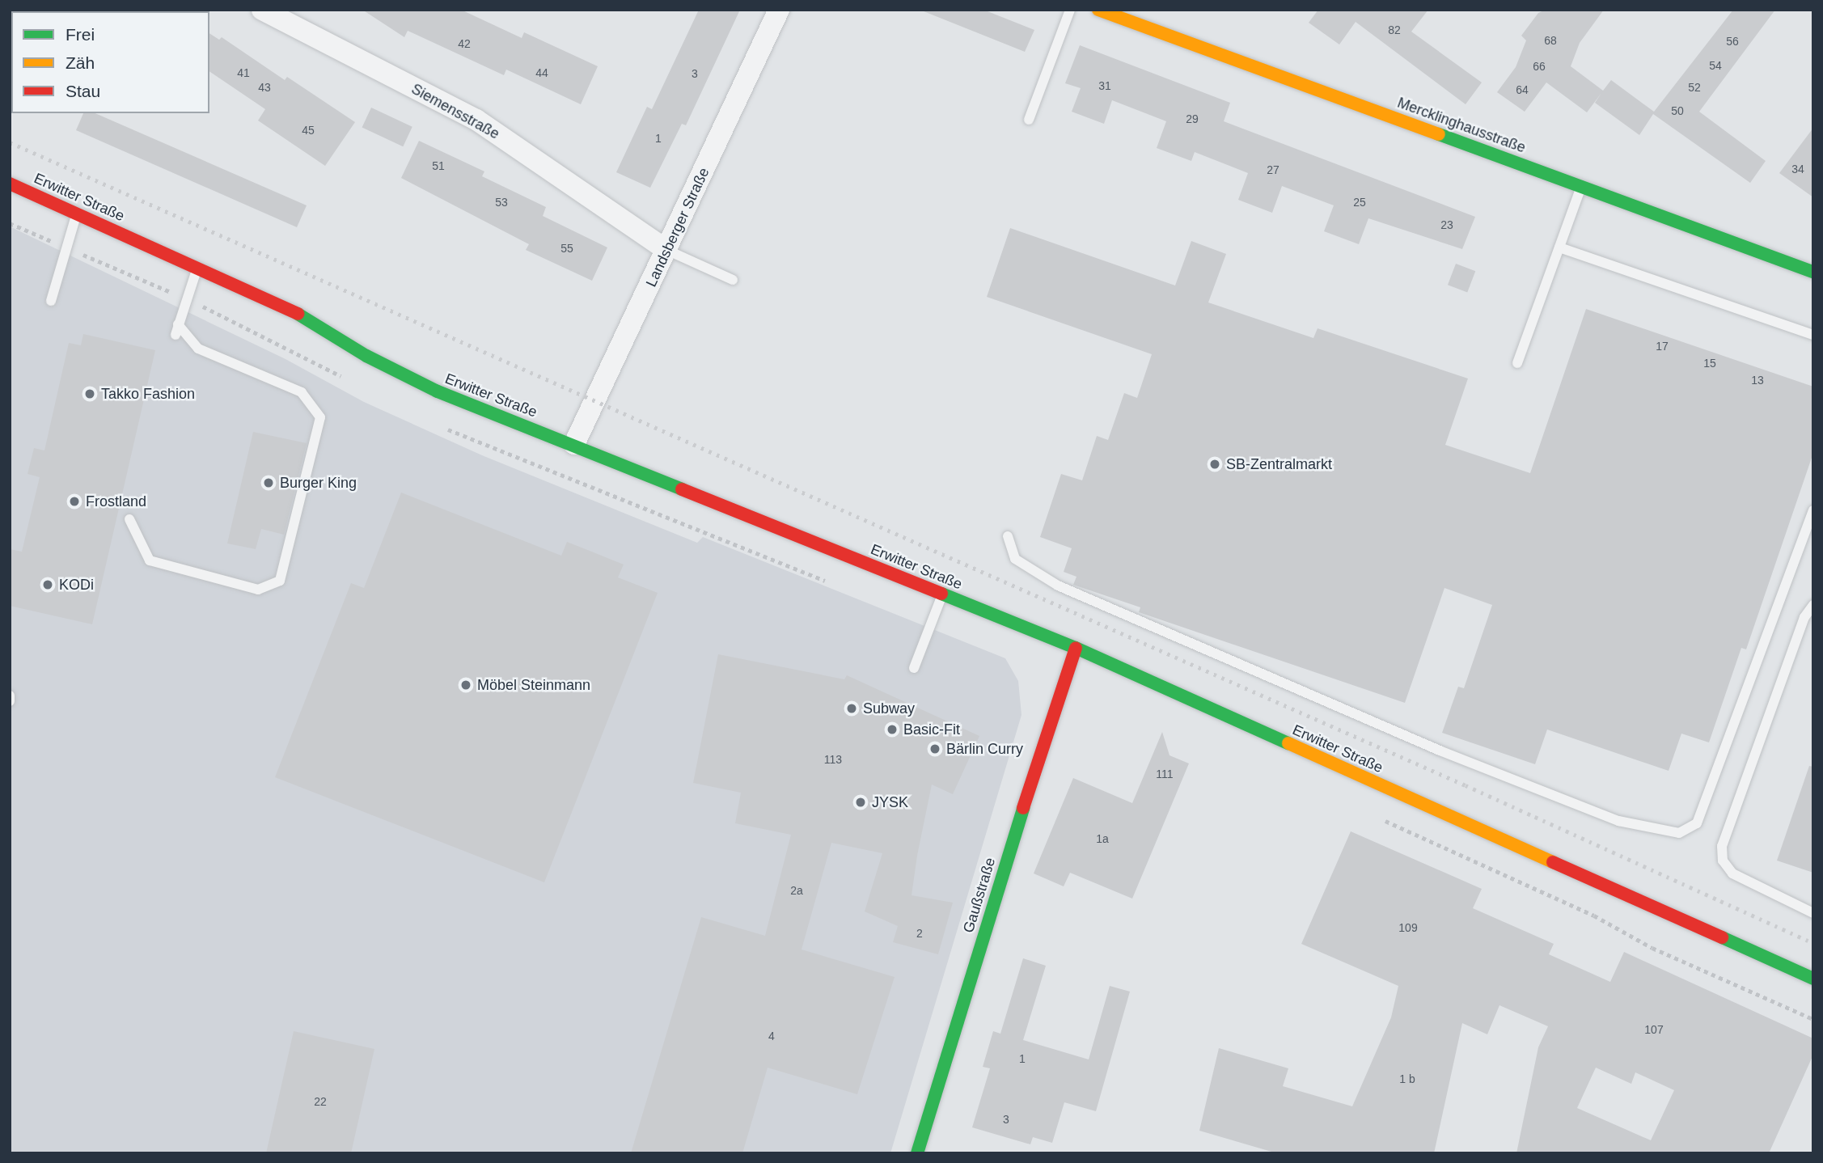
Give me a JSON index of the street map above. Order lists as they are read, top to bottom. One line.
{"streets":{"main road":["Mercklinghausstraße","Erwitter Straße","Gaußstraße"],"street":["Siemensstraße","Landsberger Straße"]},"crossings":[["Siemensstraße","Landsberger Straße"],["Erwitter Straße","Landsberger Straße"],["Erwitter Straße","Gaußstraße"]],"places":["Takko Fashion","SB-Zentralmarkt","Burger King","Frostland","KODi","Möbel Steinmann","Subway","Basic-Fit","Bärlin Curry","JYSK"],"house_numbers":["82","68","56","42","54","66","41","44","3","31","43","52","64","50","29","45","1","51","34","27","53","25","23","55","17","15","13","113","111","1a","2a","109","2","107","4","1","1 b","22","3"],"legend":["Frei","Zäh","Stau"]}
